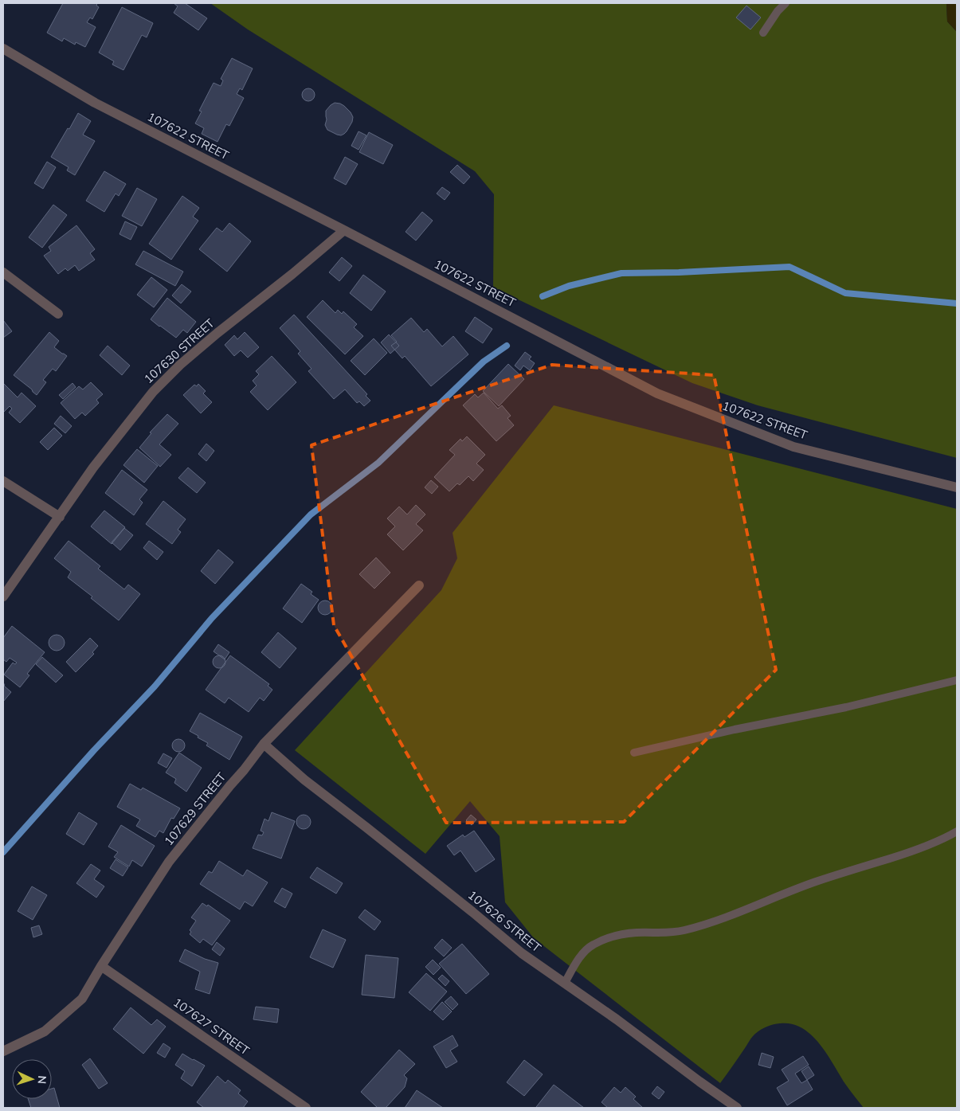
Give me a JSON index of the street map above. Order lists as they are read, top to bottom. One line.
{"streets":{"street":["107622 STREET","107630 STREET","107629 STREET","107626 STREET","107627 STREET"]},"crossings":[["107622 STREET","107630 STREET"],["107629 STREET","107626 STREET"],["107629 STREET","107627 STREET"]],"north":"right"}
